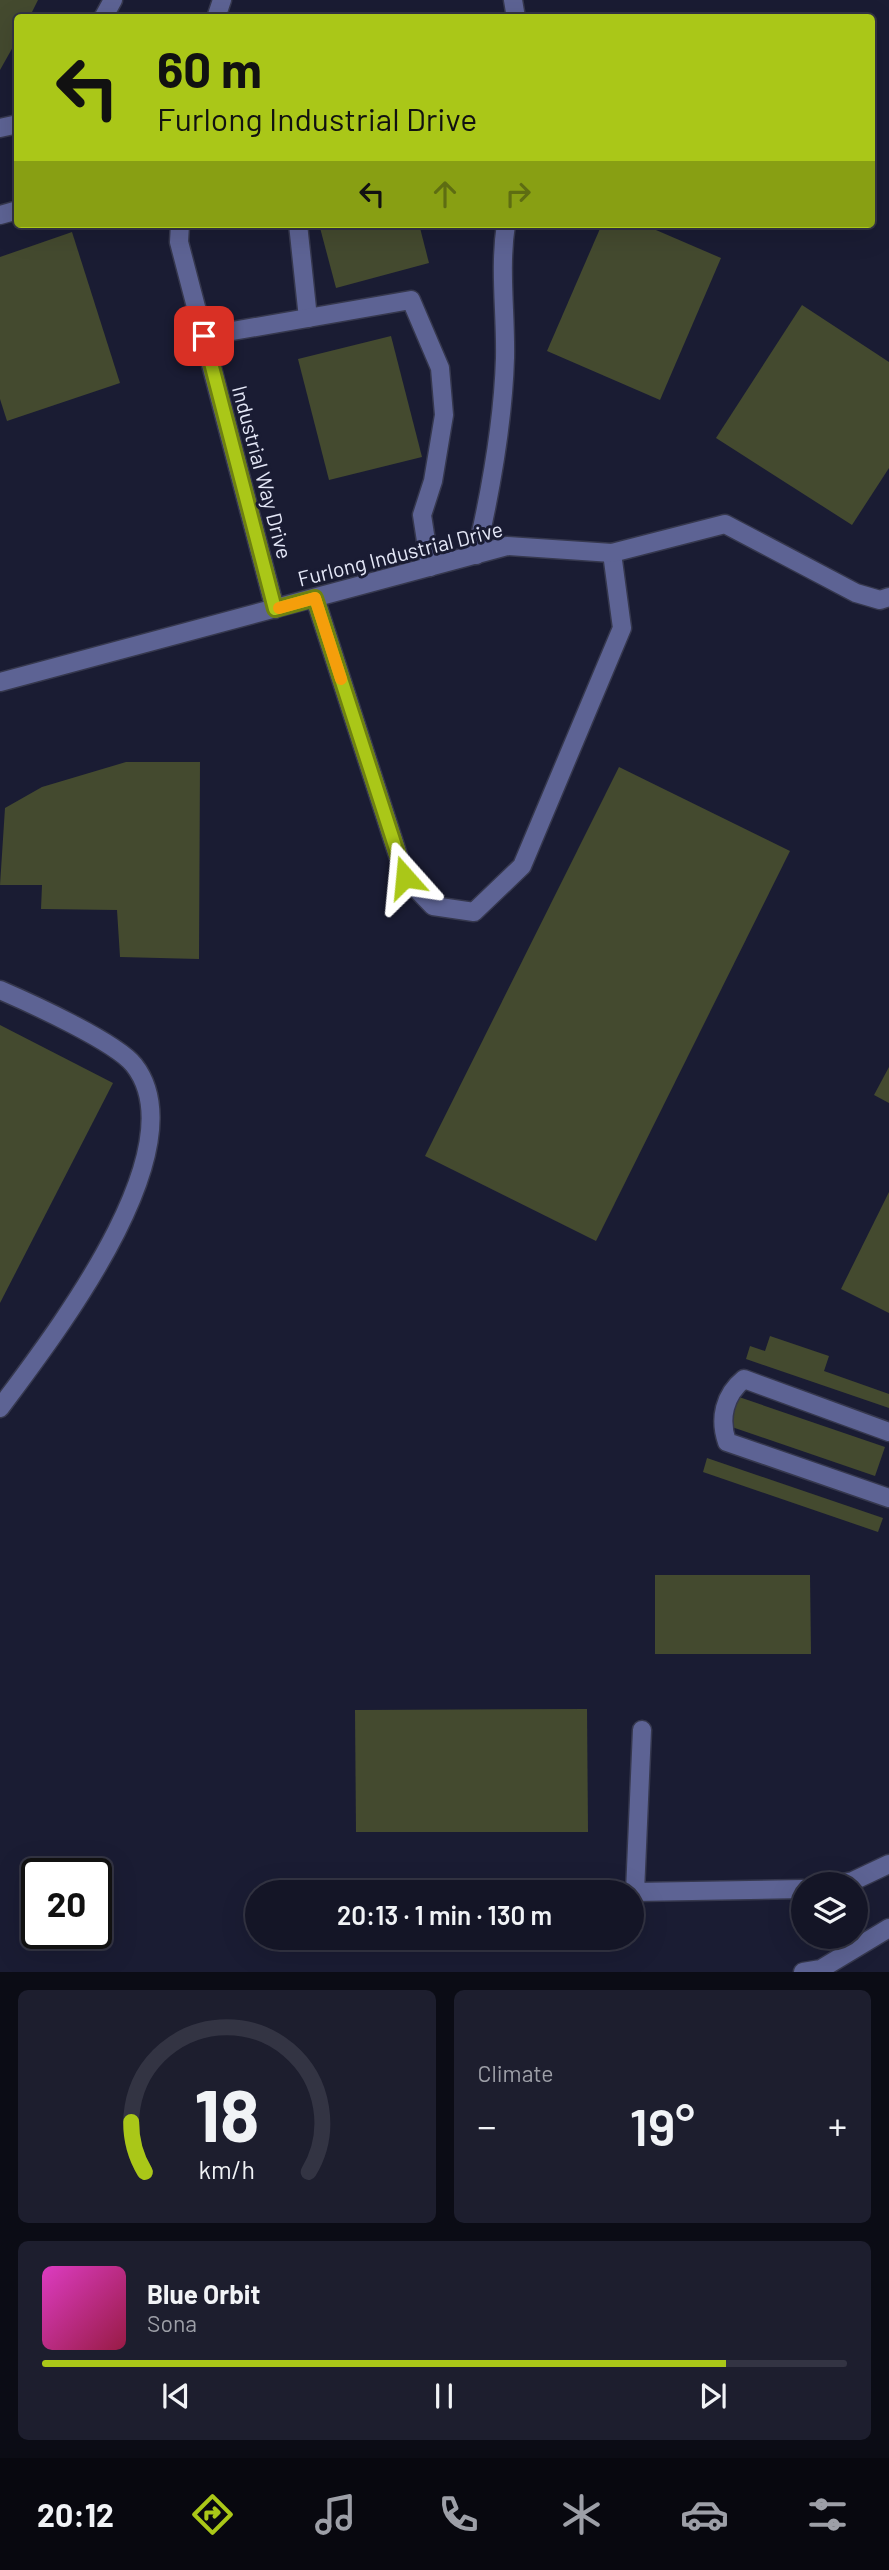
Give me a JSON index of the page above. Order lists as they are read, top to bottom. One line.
{"streets":{"street":["Industrial Way Drive","Furlong Industrial Drive"]},"crossings":[["Industrial Way Drive","Furlong Industrial Drive"]],"page":{"turn":["60 m","Furlong Industrial Drive"],"limit":"20","trip":"20:13 · 1 min · 130 m","tile":"Climate","heat":["−","19°","+"],"song":["Blue Orbit","Sona"],"tabs":"20:12","gauge":["18","km/h"]}}
